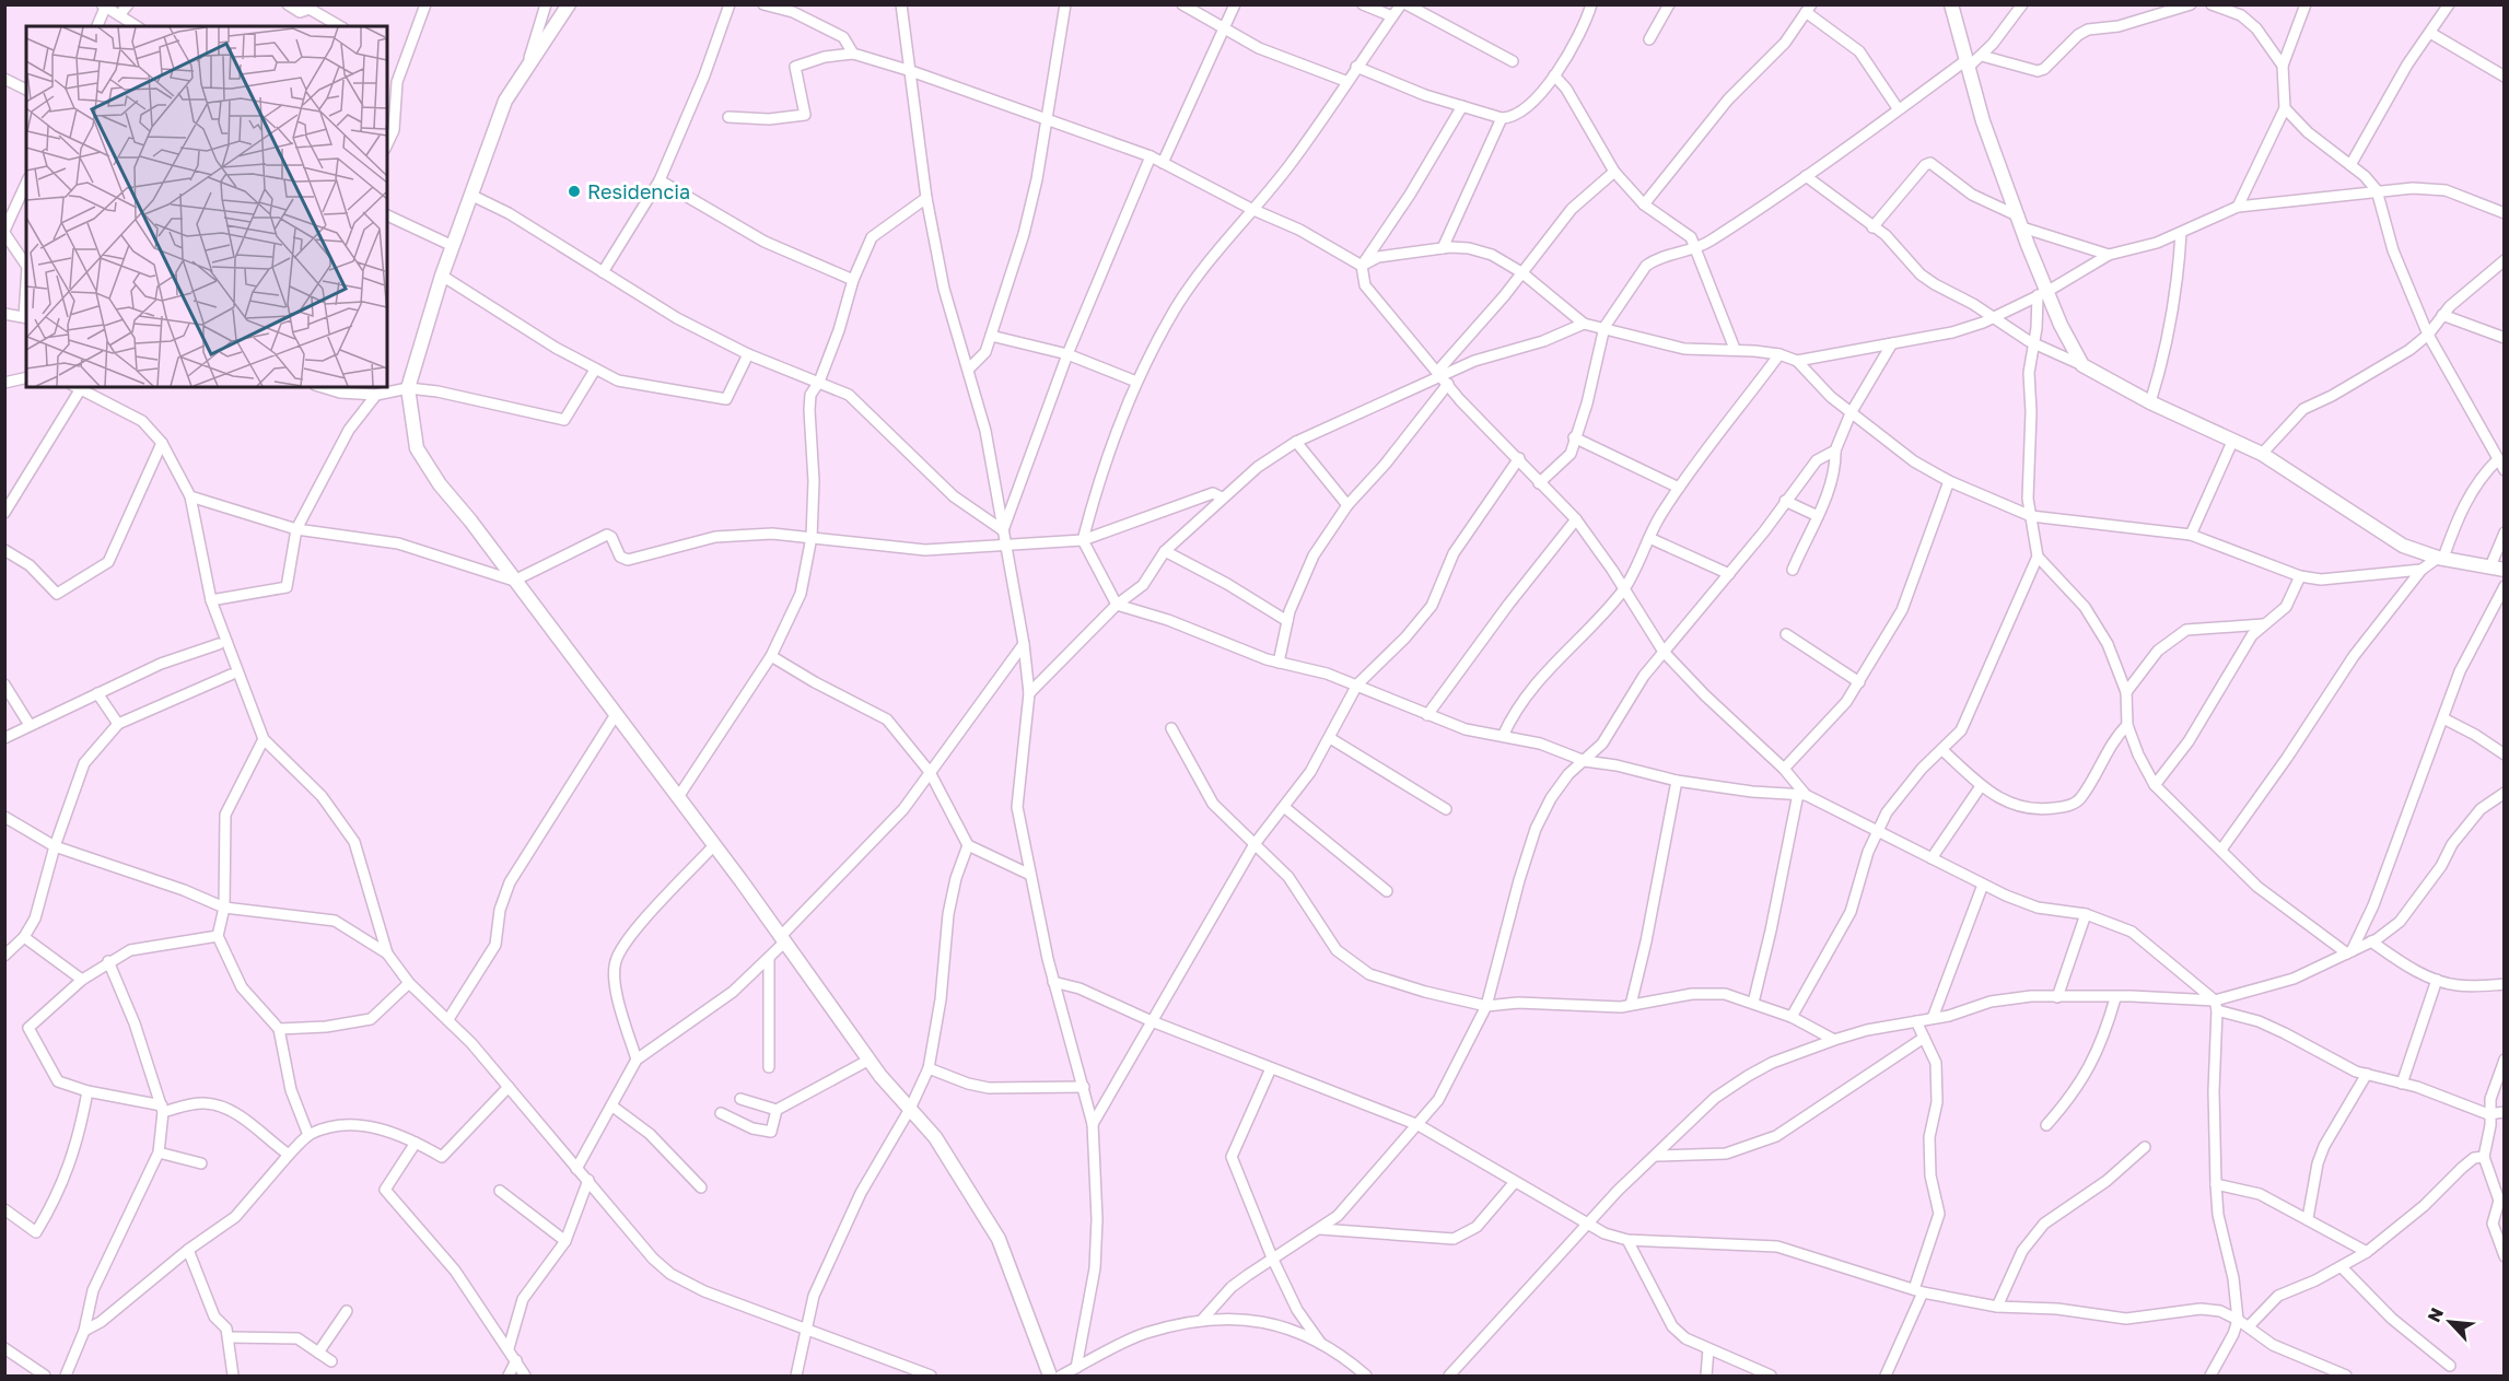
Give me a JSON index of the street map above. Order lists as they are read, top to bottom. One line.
{"places":["Residencia"],"north":"top left"}
